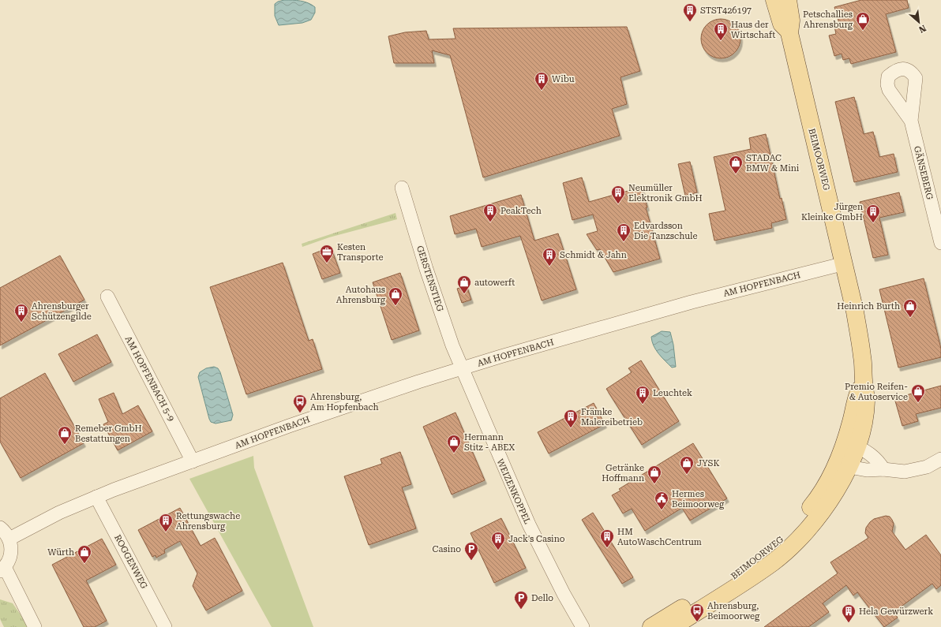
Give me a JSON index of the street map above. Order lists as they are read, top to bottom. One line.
{"streets":{"main road":["BEIMOORWEG"],"street":["GÄNSEBERG","GERSTENSTIEG","AM HOPFENBACH","AM HOPFENBACH 5-9","WEIZENKOPPEL","ROGGENWEG"]},"crossings":[["BEIMOORWEG","AM HOPFENBACH"],["GERSTENSTIEG","AM HOPFENBACH"],["GERSTENSTIEG","WEIZENKOPPEL"],["AM HOPFENBACH","AM HOPFENBACH 5-9"],["AM HOPFENBACH","WEIZENKOPPEL"],["AM HOPFENBACH","ROGGENWEG"]],"places":{"building":["STST426197","Haus der Wirtschaft","Wibu","Neumüller Elektronik GmbH","PeakTech","Jürgen Kleinke GmbH","Edvardsson Die Tanzschule","Schmidt & Jahn","Ahrensburger Schützengilde","Leuchtek","Främke Malereibetrieb","Rettungswache Ahrensburg","HM AutoWaschCentrum","Jack's Casino","Hela Gewürzwerk"],"shop":["Petschallies Ahrensburg","STADAC BMW & Mini","autowerft","Autohaus Ahrensburg","Heinrich Burth","Premio Reifen- & Autoservice","Remeber GmbH Bestattungen","Hermann Stitz - ABEX","JYSK","Getränke Hoffmann","Würth"],"office":["Kesten Transporte"],"bus stop":["Ahrensburg, Am Hopfenbach","Ahrensburg, Beimoorweg"],"public building":["Hermes Beimoorweg"],"parking":["Casino","Dello"]},"north":"bottom right"}
